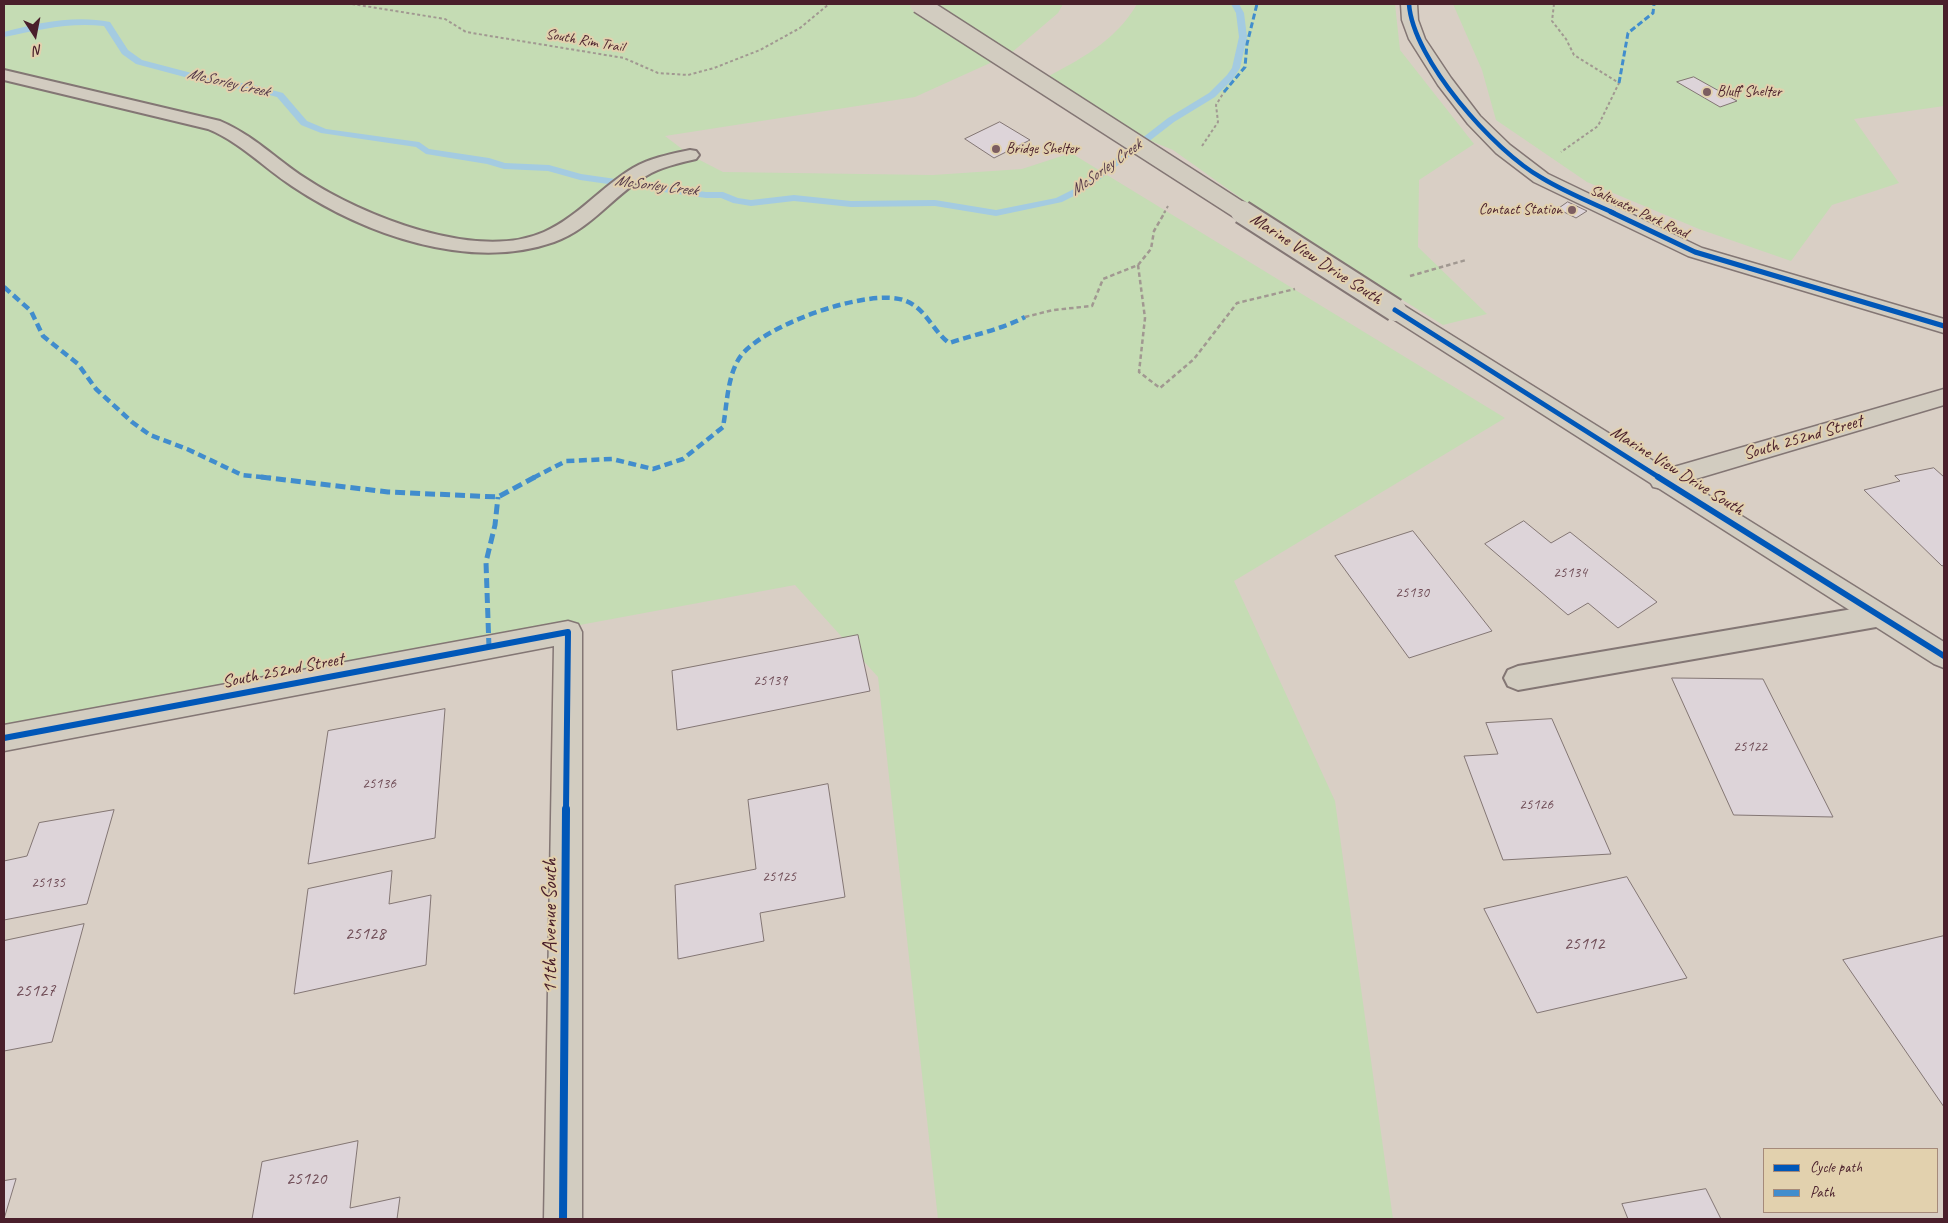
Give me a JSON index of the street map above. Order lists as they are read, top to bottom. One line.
{"streets":{"street":["Saltwater Park Road","Marine View Drive South","South 252nd Street","11th Avenue South"],"path":["South Rim Trail"]},"crossings":[["Marine View Drive South","South 252nd Street"],["South 252nd Street","11th Avenue South"]],"water":["McSorley Creek"],"places":["Bluff Shelter","Bridge Shelter","Contact Station"],"house_numbers":["25134","25130","25139","25122","25136","25126","25125","25135","25128","25112","25127","25120"],"legend":["Cycle path","Path"],"north":"bottom"}
